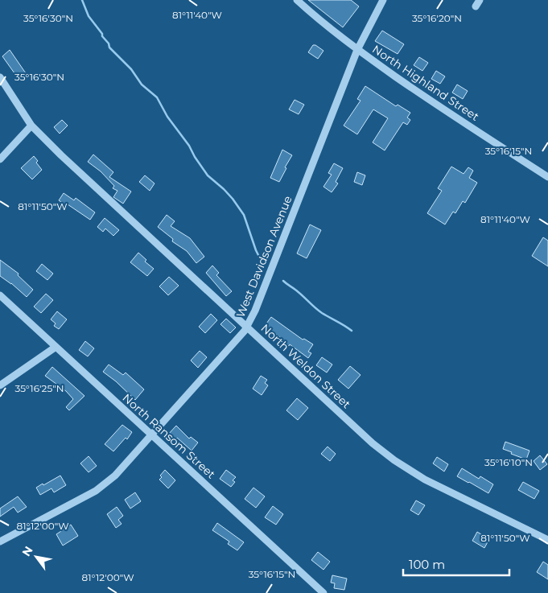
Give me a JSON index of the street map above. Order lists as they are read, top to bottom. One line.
{"streets":{"street":["North Highland Street","West Davidson Avenue","North Weldon Street","North Ransom Street"]},"crossings":[["North Highland Street","West Davidson Avenue"],["West Davidson Avenue","North Weldon Street"],["West Davidson Avenue","North Ransom Street"]],"scale_bar":"100 m","north":"top left","coordinates":["81°11'40\"W","35°16'30\"N","35°16'20\"N","35°16'15\"N","81°11'50\"W","35°16'25\"N","35°16'10\"N","81°12'00\"W"]}
